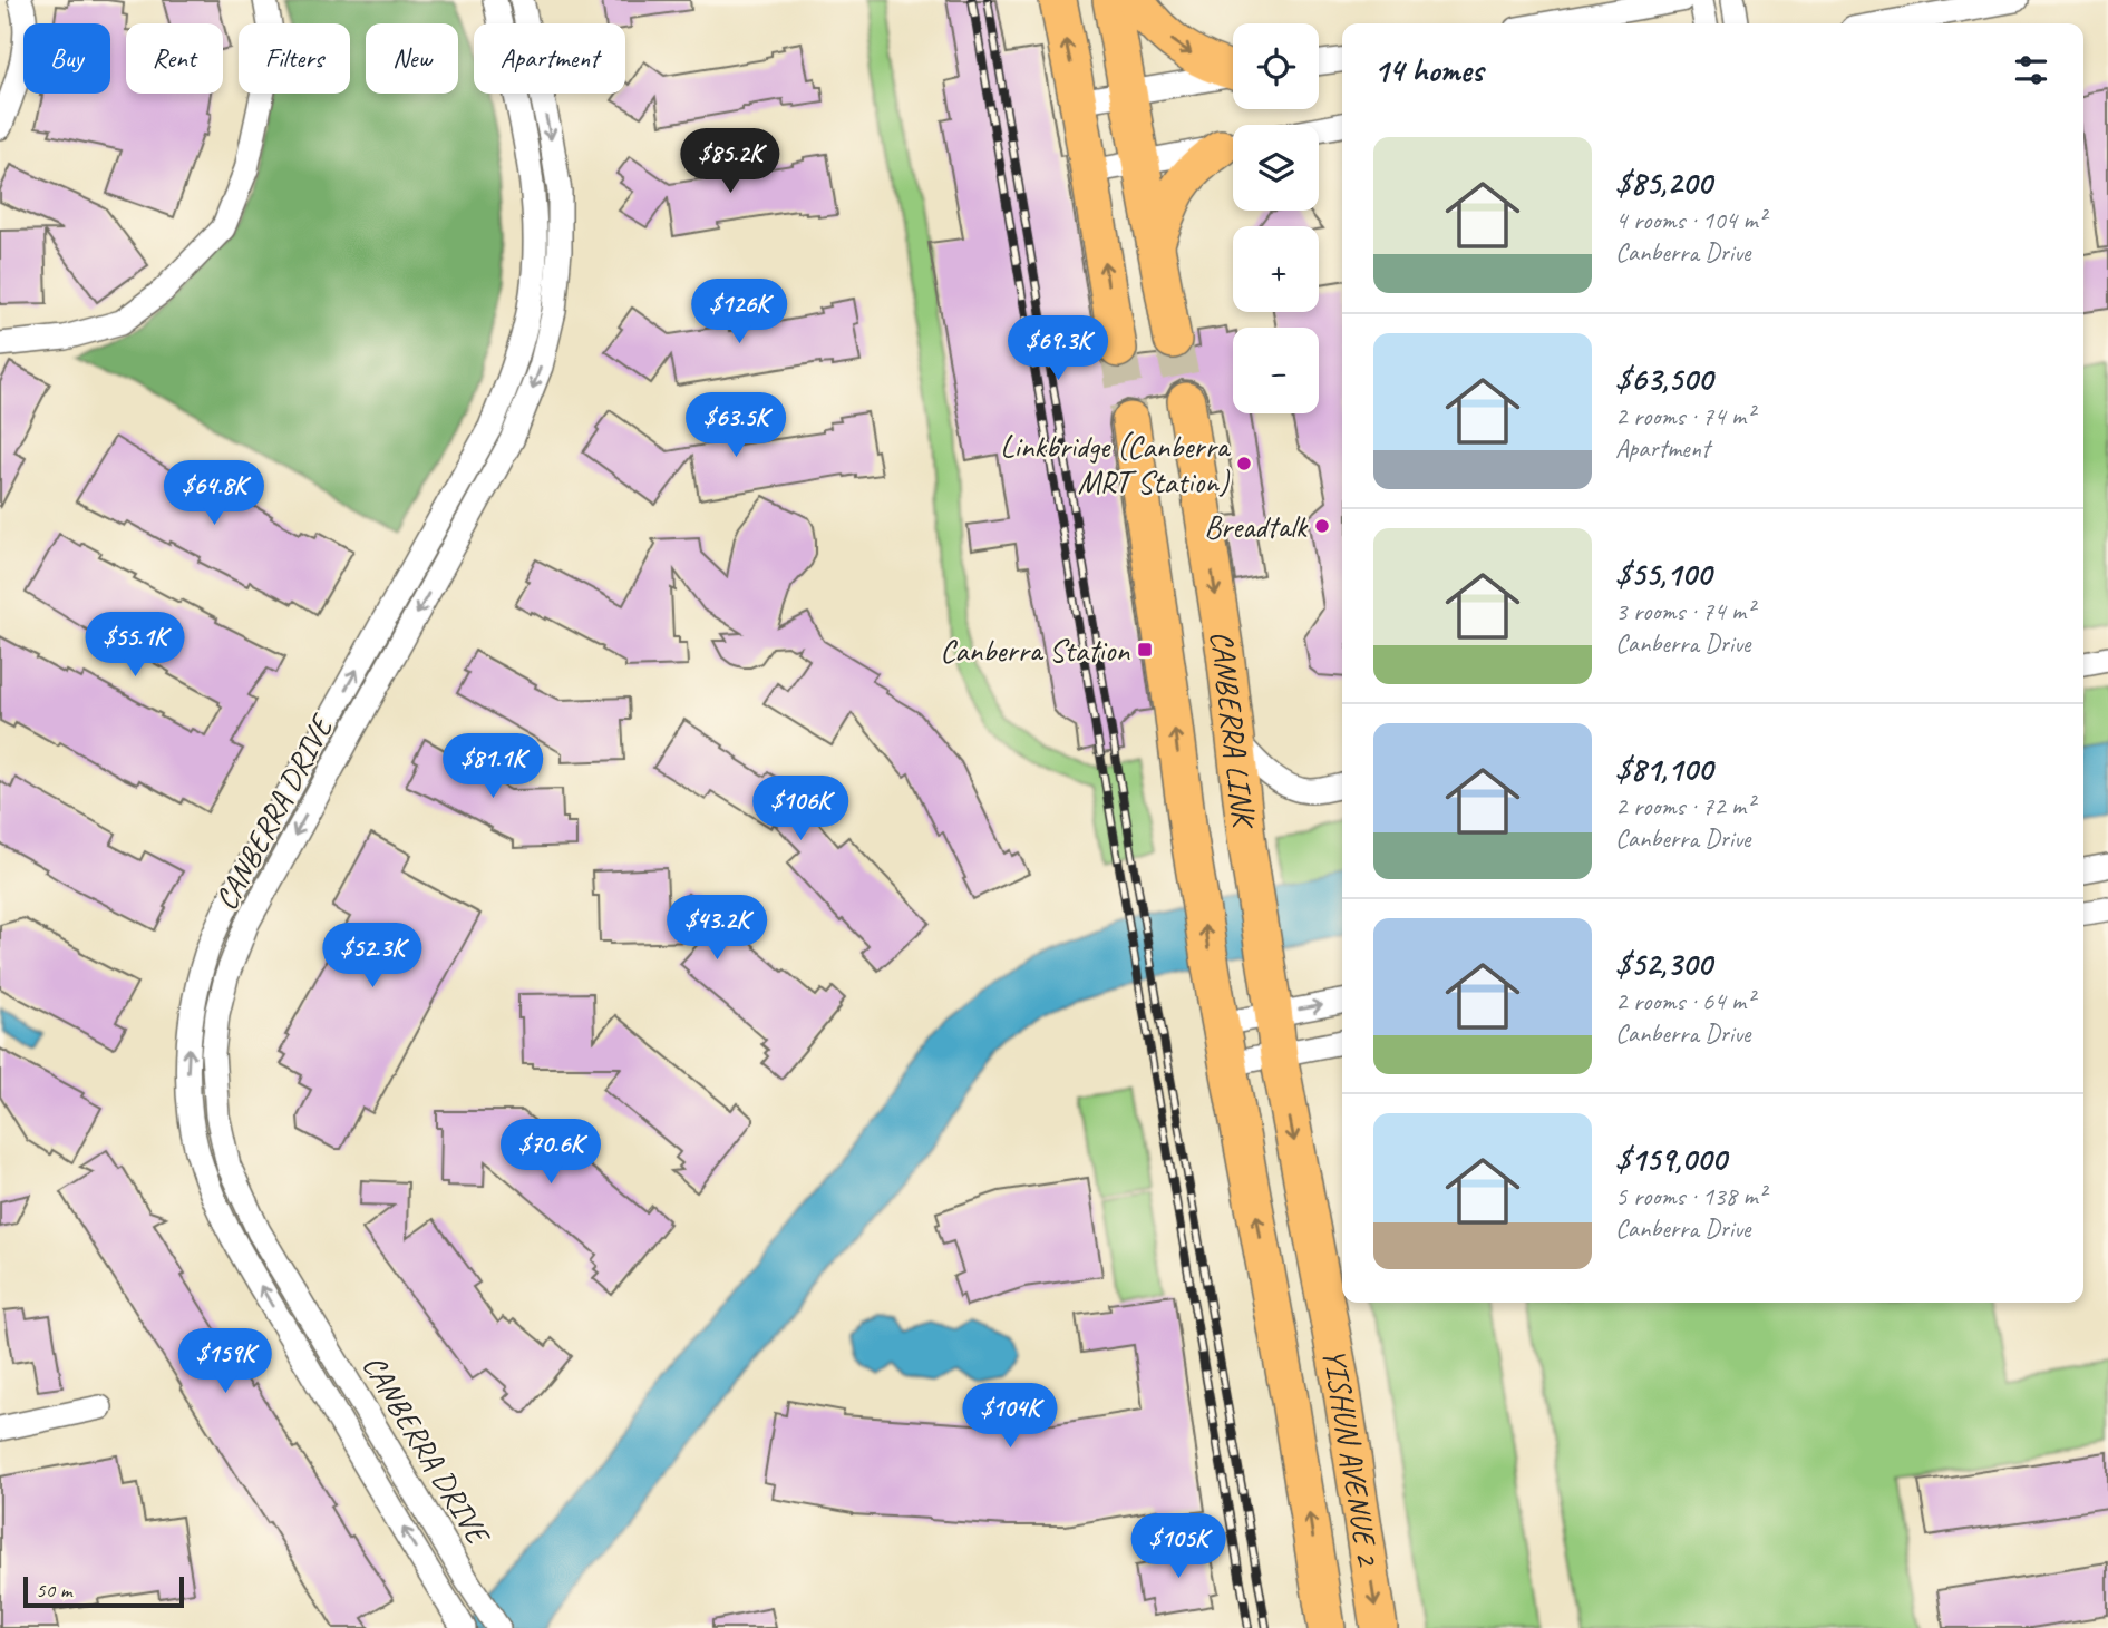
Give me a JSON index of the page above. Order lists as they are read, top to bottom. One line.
{"streets":{"main road":["CANBERRA LINK","YISHUN AVENUE 2"],"street":["CANBERRA DRIVE"]},"crossings":[["CANBERRA LINK","YISHUN AVENUE 2"]],"places":{"other":["Linkbridge (Canberra MRT Station)","Breadtalk"],"transit":["Canberra Station"]},"scale_bar":"50 m","page":{"map_buttons":["+","−"],"chip":["Buy","Rent","Filters","New","Apartment"],"heading":"14 homes","list":[{"name":"$85,200","note":"4 rooms · 104 m² · Canberra Drive"},{"name":"$63,500","note":"2 rooms · 74 m² · Apartment"},{"name":"$55,100","note":"3 rooms · 74 m² · Canberra Drive"},{"name":"$81,100","note":"2 rooms · 72 m² · Canberra Drive"},{"name":"$52,300","note":"2 rooms · 64 m² · Canberra Drive"},{"name":"$159,000","note":"5 rooms · 138 m² · Canberra Drive"}],"price":["$85.2K","$126K","$69.3K","$63.5K","$64.8K","$55.1K","$81.1K","$106K","$43.2K","$52.3K","$70.6K","$159K","$104K","$105K"],"scale":"50 m"}}
